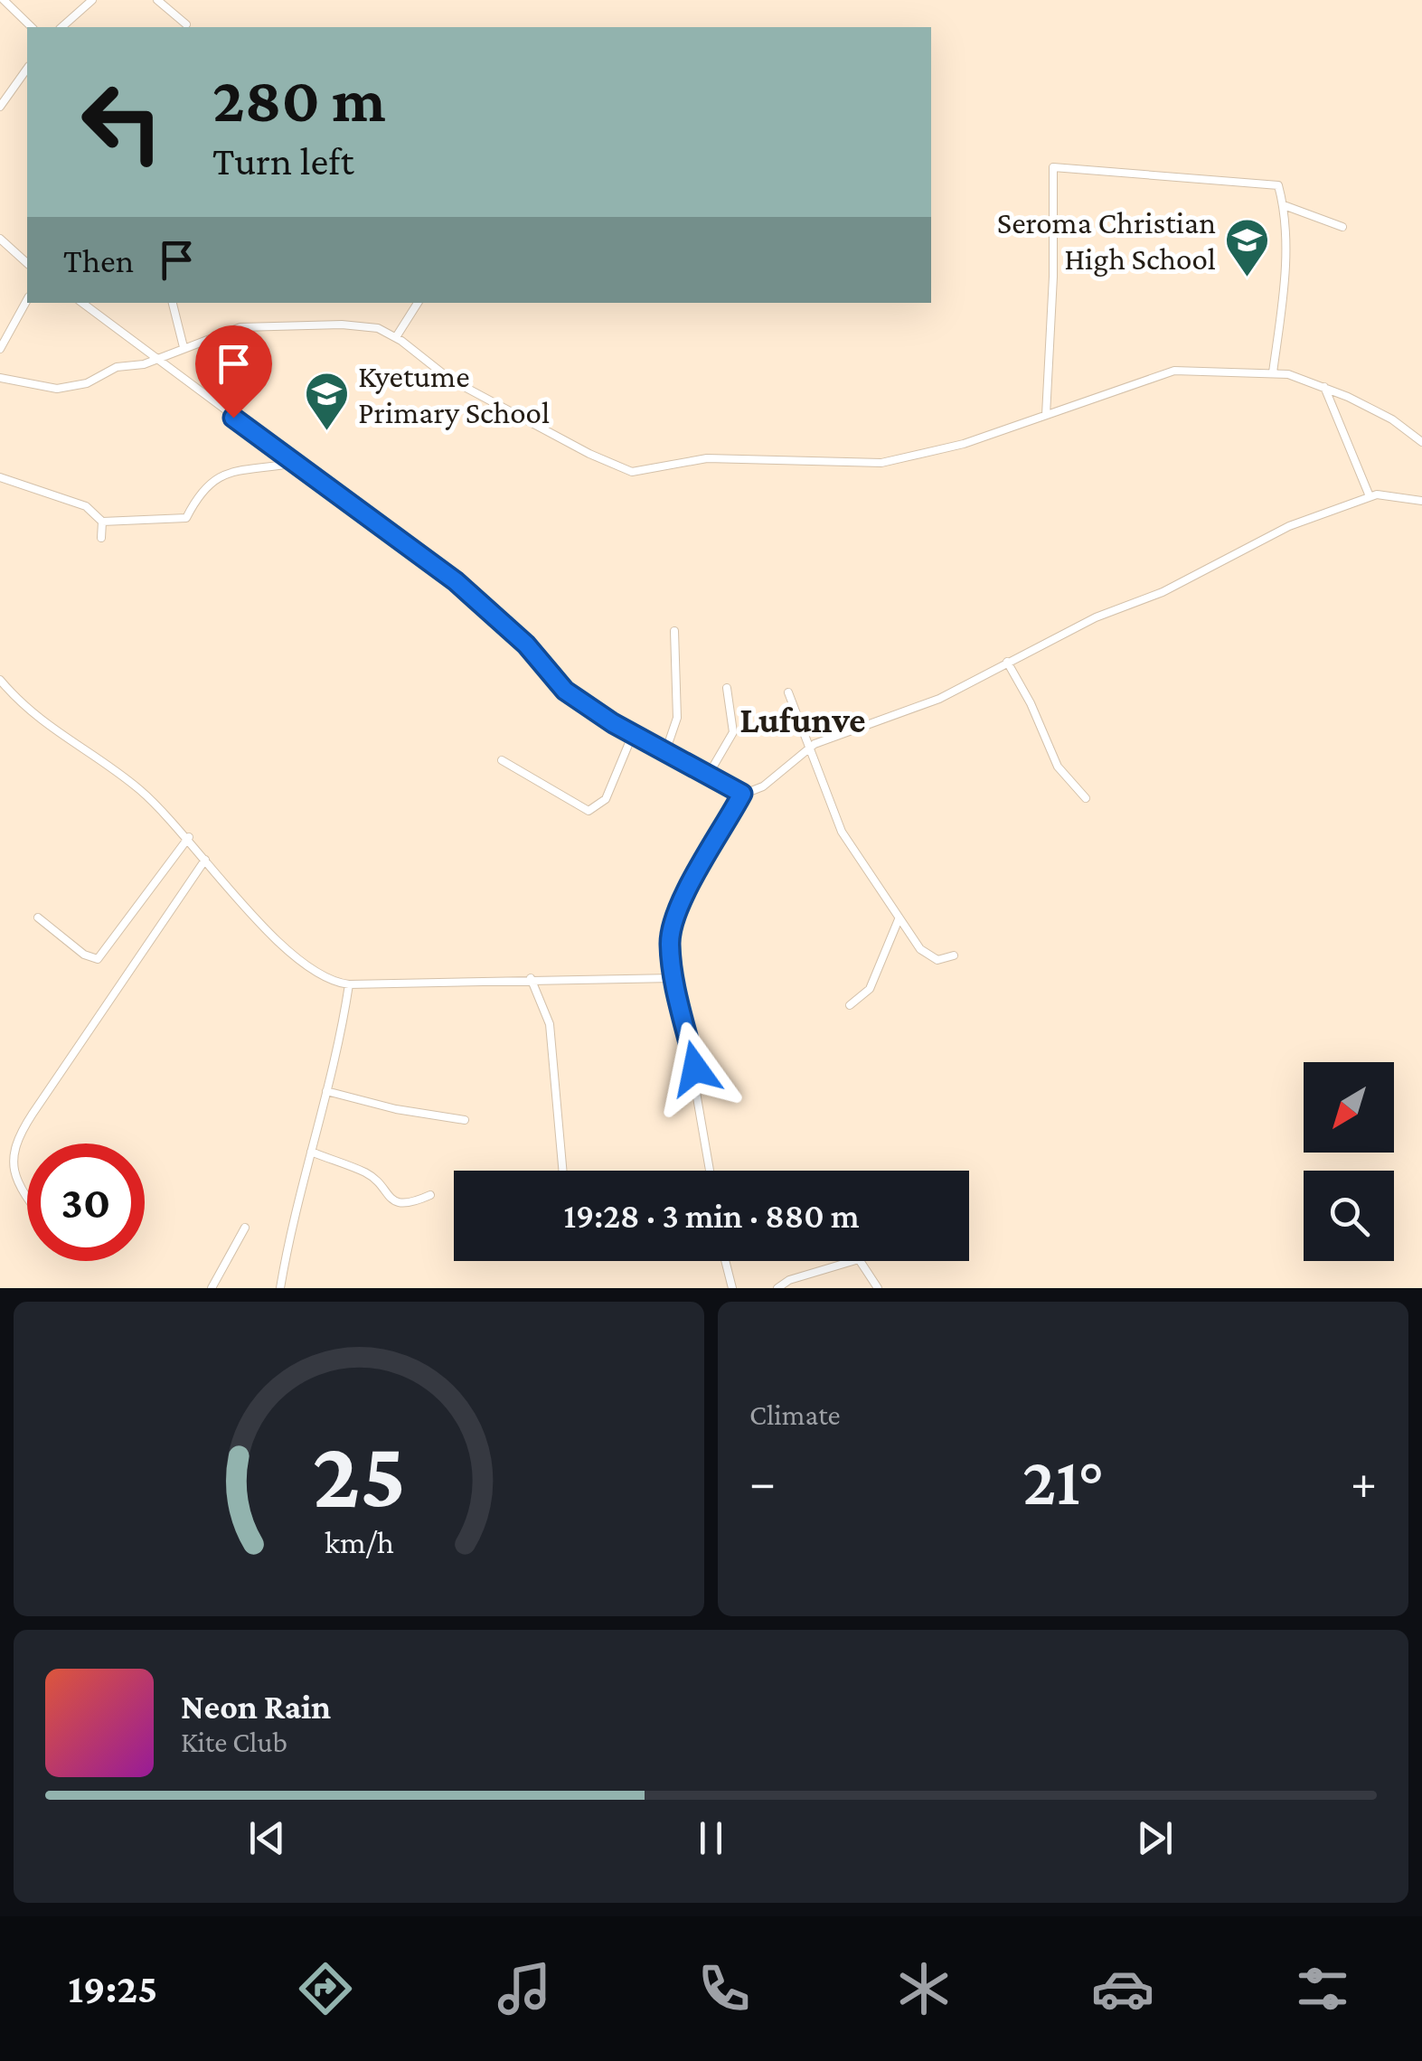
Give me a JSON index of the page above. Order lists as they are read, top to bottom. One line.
{"districts":["Lufunve"],"places":{"school or university":["Seroma Christian High School","Kyetume Primary School"]},"north":"bottom left","page":{"turn":["280 m","Turn left"],"then":"Then","limit":"30","trip":"19:28 · 3 min · 880 m","tile":"Climate","heat":["−","21°","+"],"song":["Neon Rain","Kite Club"],"tabs":"19:25","gauge":["25","km/h"]}}
